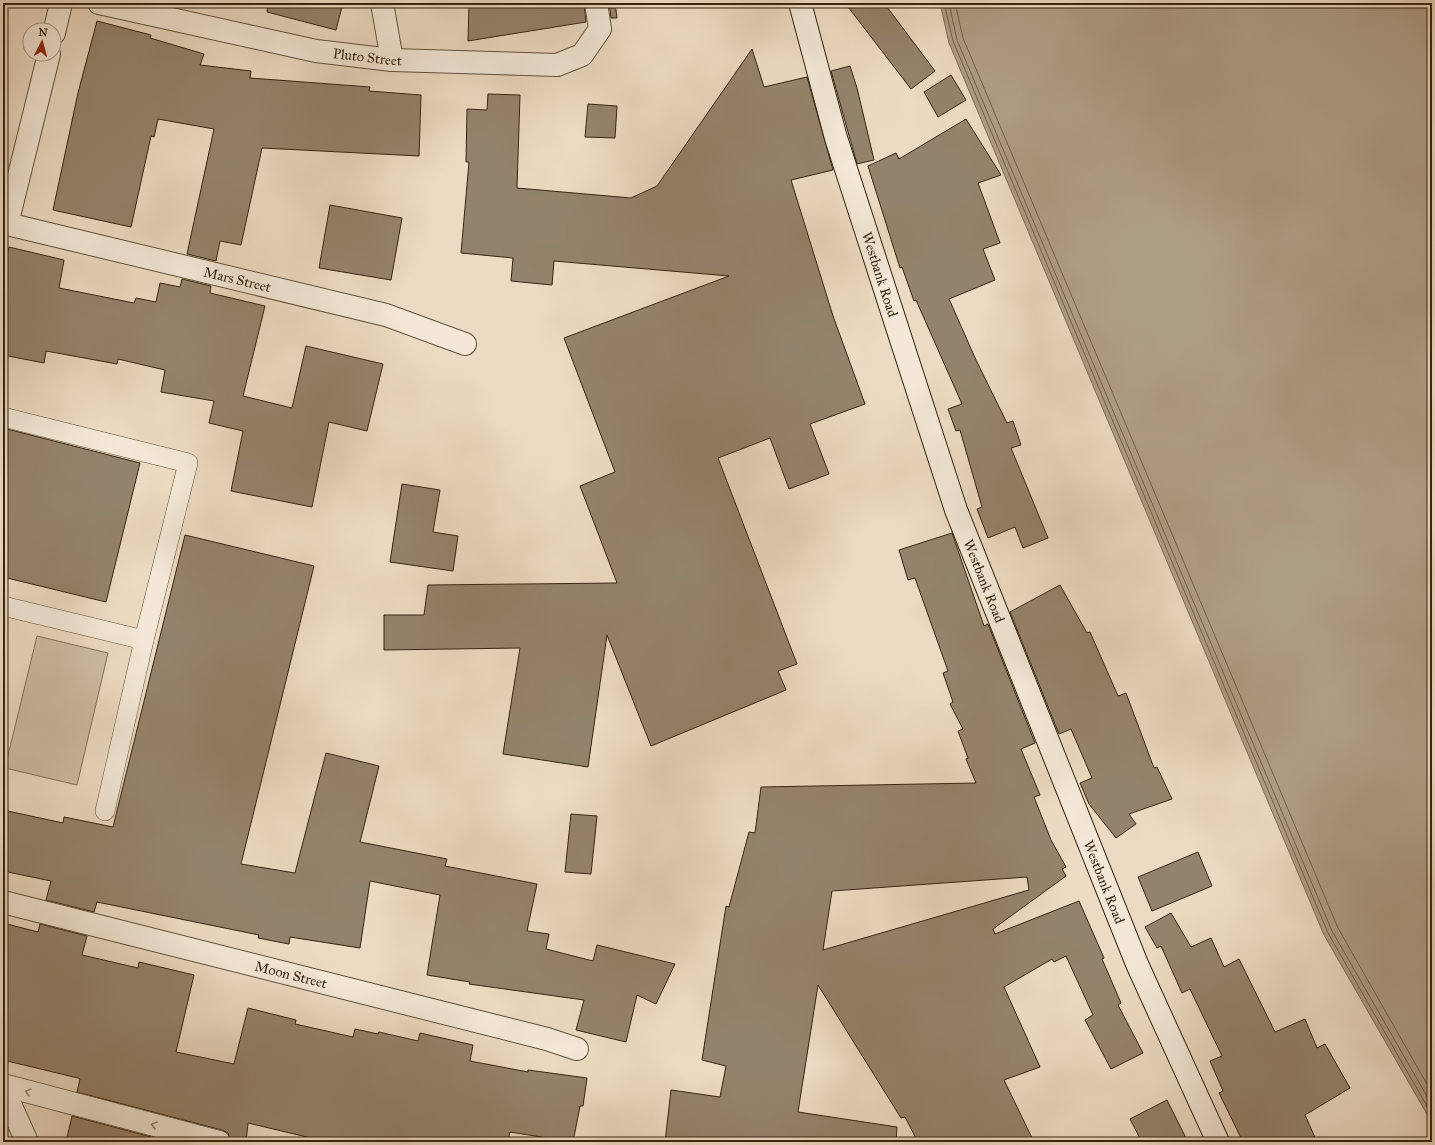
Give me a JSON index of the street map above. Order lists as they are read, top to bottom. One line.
{"streets":{"street":["Pluto Street","Westbank Road","Mars Street","Moon Street"]},"north":"top"}
